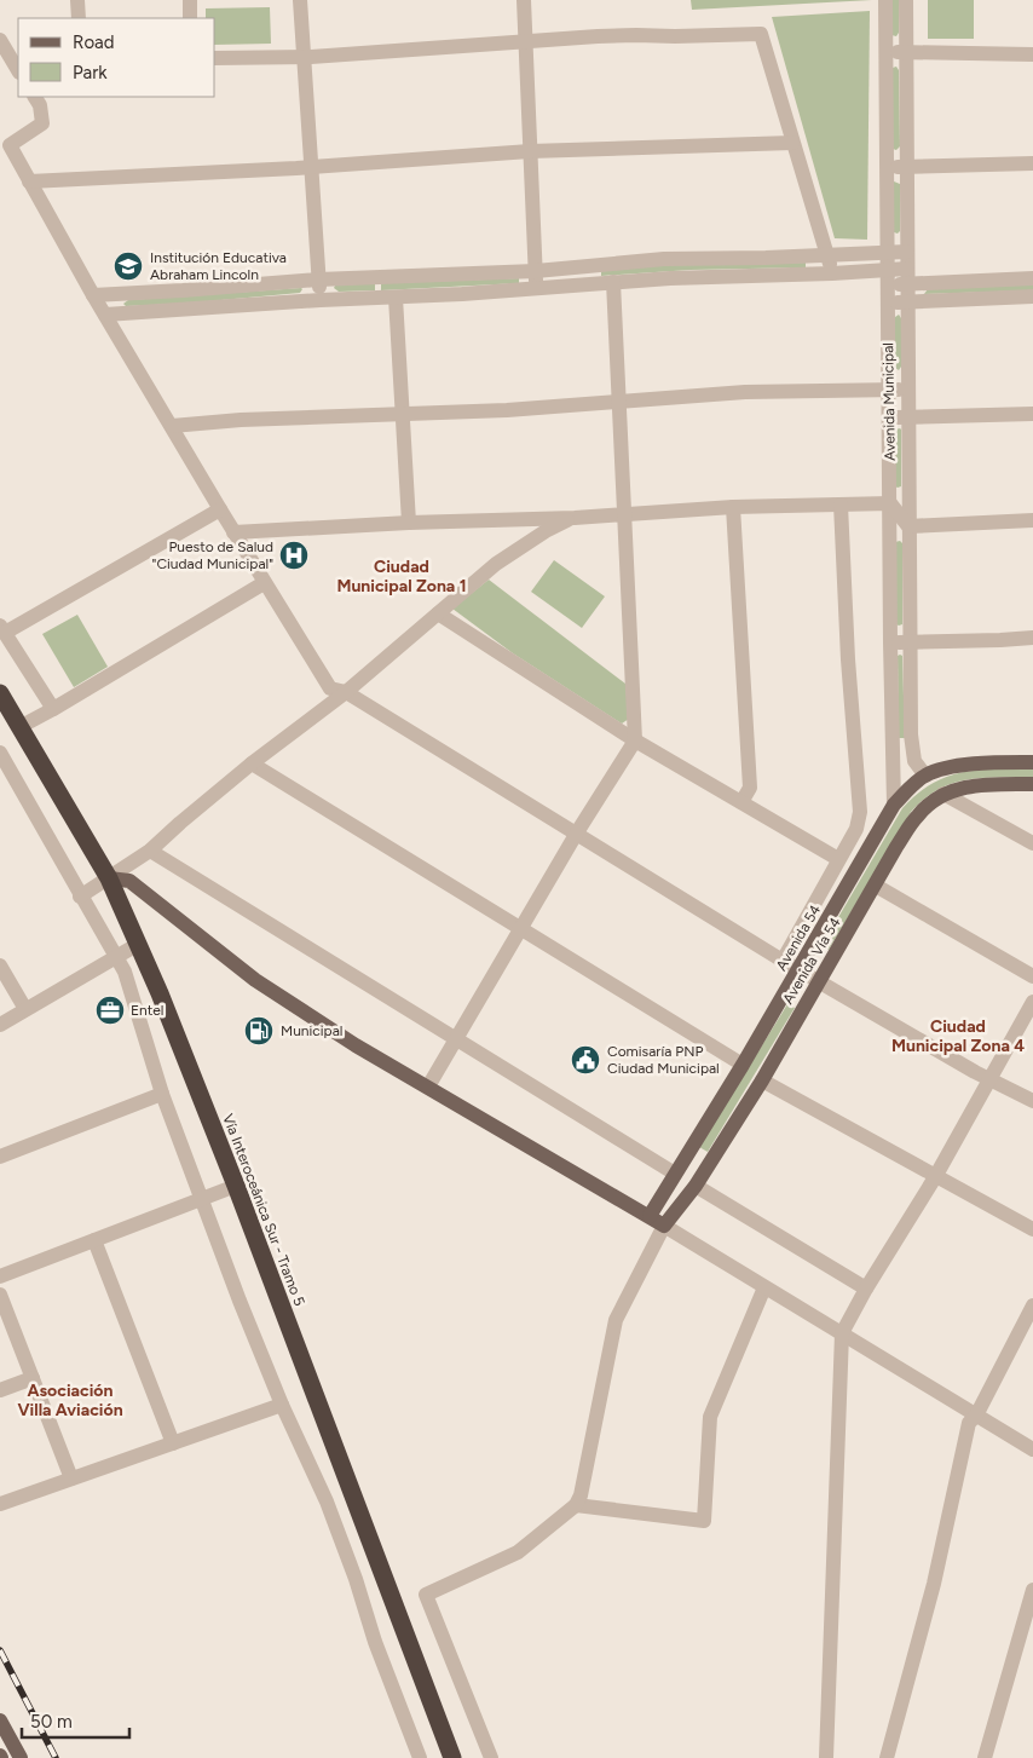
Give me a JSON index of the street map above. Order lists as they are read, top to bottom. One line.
{"streets":{"highway":["Vía Interoceánica Sur - Tramo 5"],"main road":["Avenida 54","Avenida Vía 54"],"street":["Avenida Municipal"]},"crossings":[["Avenida Municipal","Avenida 54"]],"districts":["Ciudad Municipal Zona 1","Ciudad Municipal Zona 4","Asociación Villa Aviación"],"places":{"school or university":["Institución Educativa Abraham Lincoln"],"hospital":["Puesto de Salud \"Ciudad Municipal\""],"office":["Entel"],"fuel station":["Municipal"],"public building":["Comisaría PNP Ciudad Municipal"]},"legend":["Road","Park"],"scale_bar":"50 m"}
